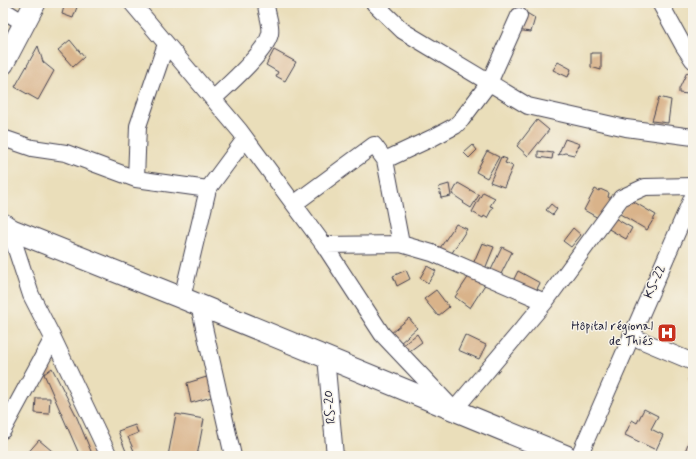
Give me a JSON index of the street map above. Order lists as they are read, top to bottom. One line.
{"streets":{"street":["KS-22","RS-20"]},"places":{"hospital":["Hôpital régional de Thiés"]}}
